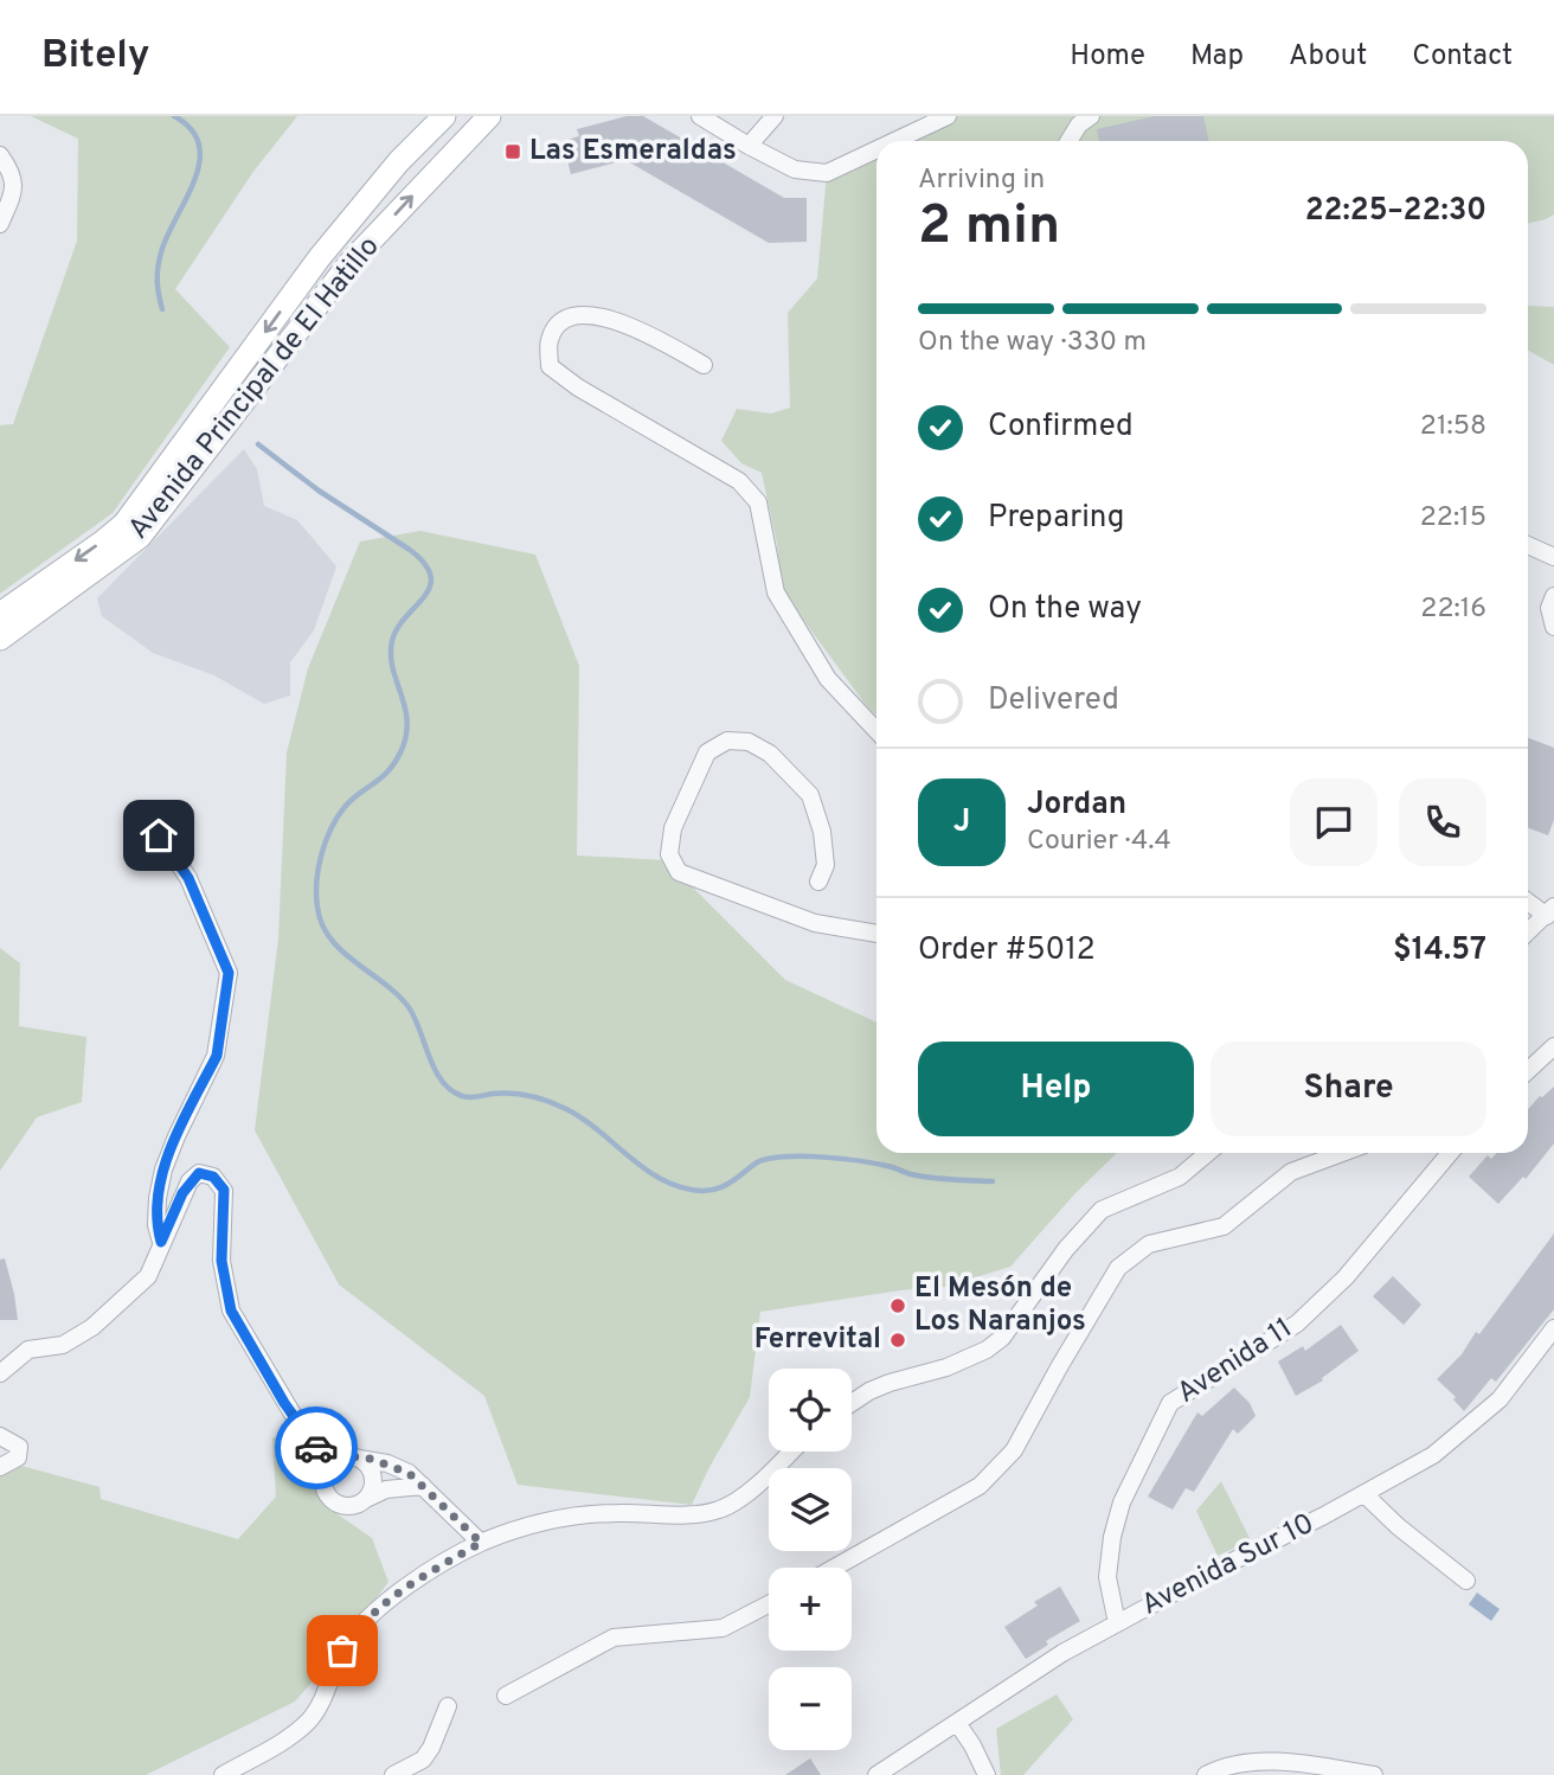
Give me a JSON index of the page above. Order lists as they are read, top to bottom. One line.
{"streets":{"main road":["Avenida Principal de El Hatillo"],"street":["Avenida 11","Avenida Sur 10"]},"crossings":[["Avenida 11","Avenida Sur 10"]],"places":{"transit":["Las Esmeraldas"],"other":["El Mesón de Los Naranjos","Ferrevital"]},"page":{"header":"Bitely","nav":["Home","Map","About","Contact"],"heading":["2 min","Arriving in","22:25–22:30"],"panel":["Jordan","Courier · 4.4","Order #5012","$14.57"],"bar":"On the way · 330 m","list":[["Confirmed","21:58"],["Preparing","22:15"],["On the way","22:16"],"Delivered"],"round":"J","buttons":["Help","Share"],"map_buttons":["+","−"]}}
